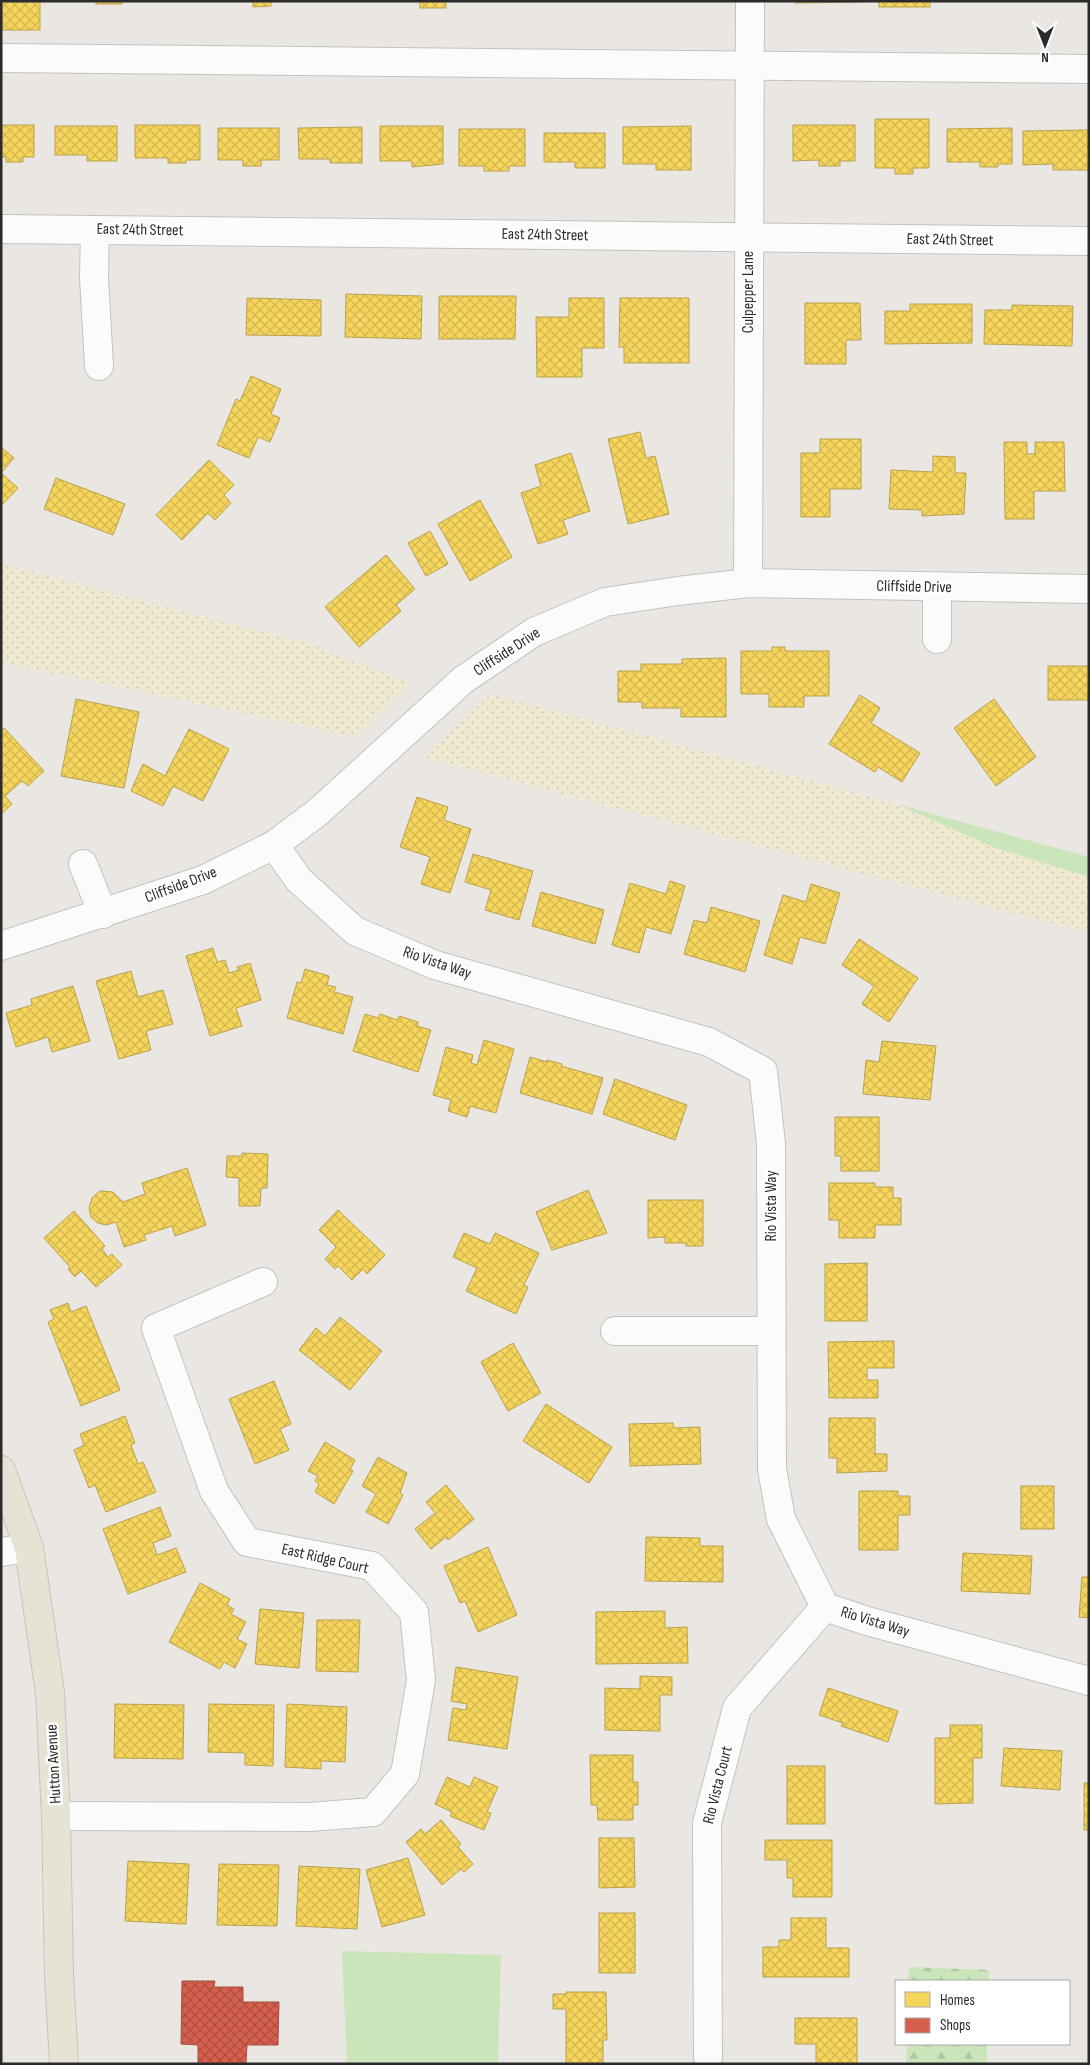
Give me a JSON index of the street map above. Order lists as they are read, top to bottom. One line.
{"streets":{"main road":["Hutton Avenue"],"street":["East 24th Street","Culpepper Lane","Cliffside Drive","Rio Vista Way","East Ridge Court","Rio Vista Court"]},"crossings":[["East 24th Street","Culpepper Lane"],["Culpepper Lane","Cliffside Drive"],["Cliffside Drive","Rio Vista Way"],["Rio Vista Way","Rio Vista Court"],["East Ridge Court","Hutton Avenue"]],"legend":["Homes","Shops"],"north":"bottom"}
